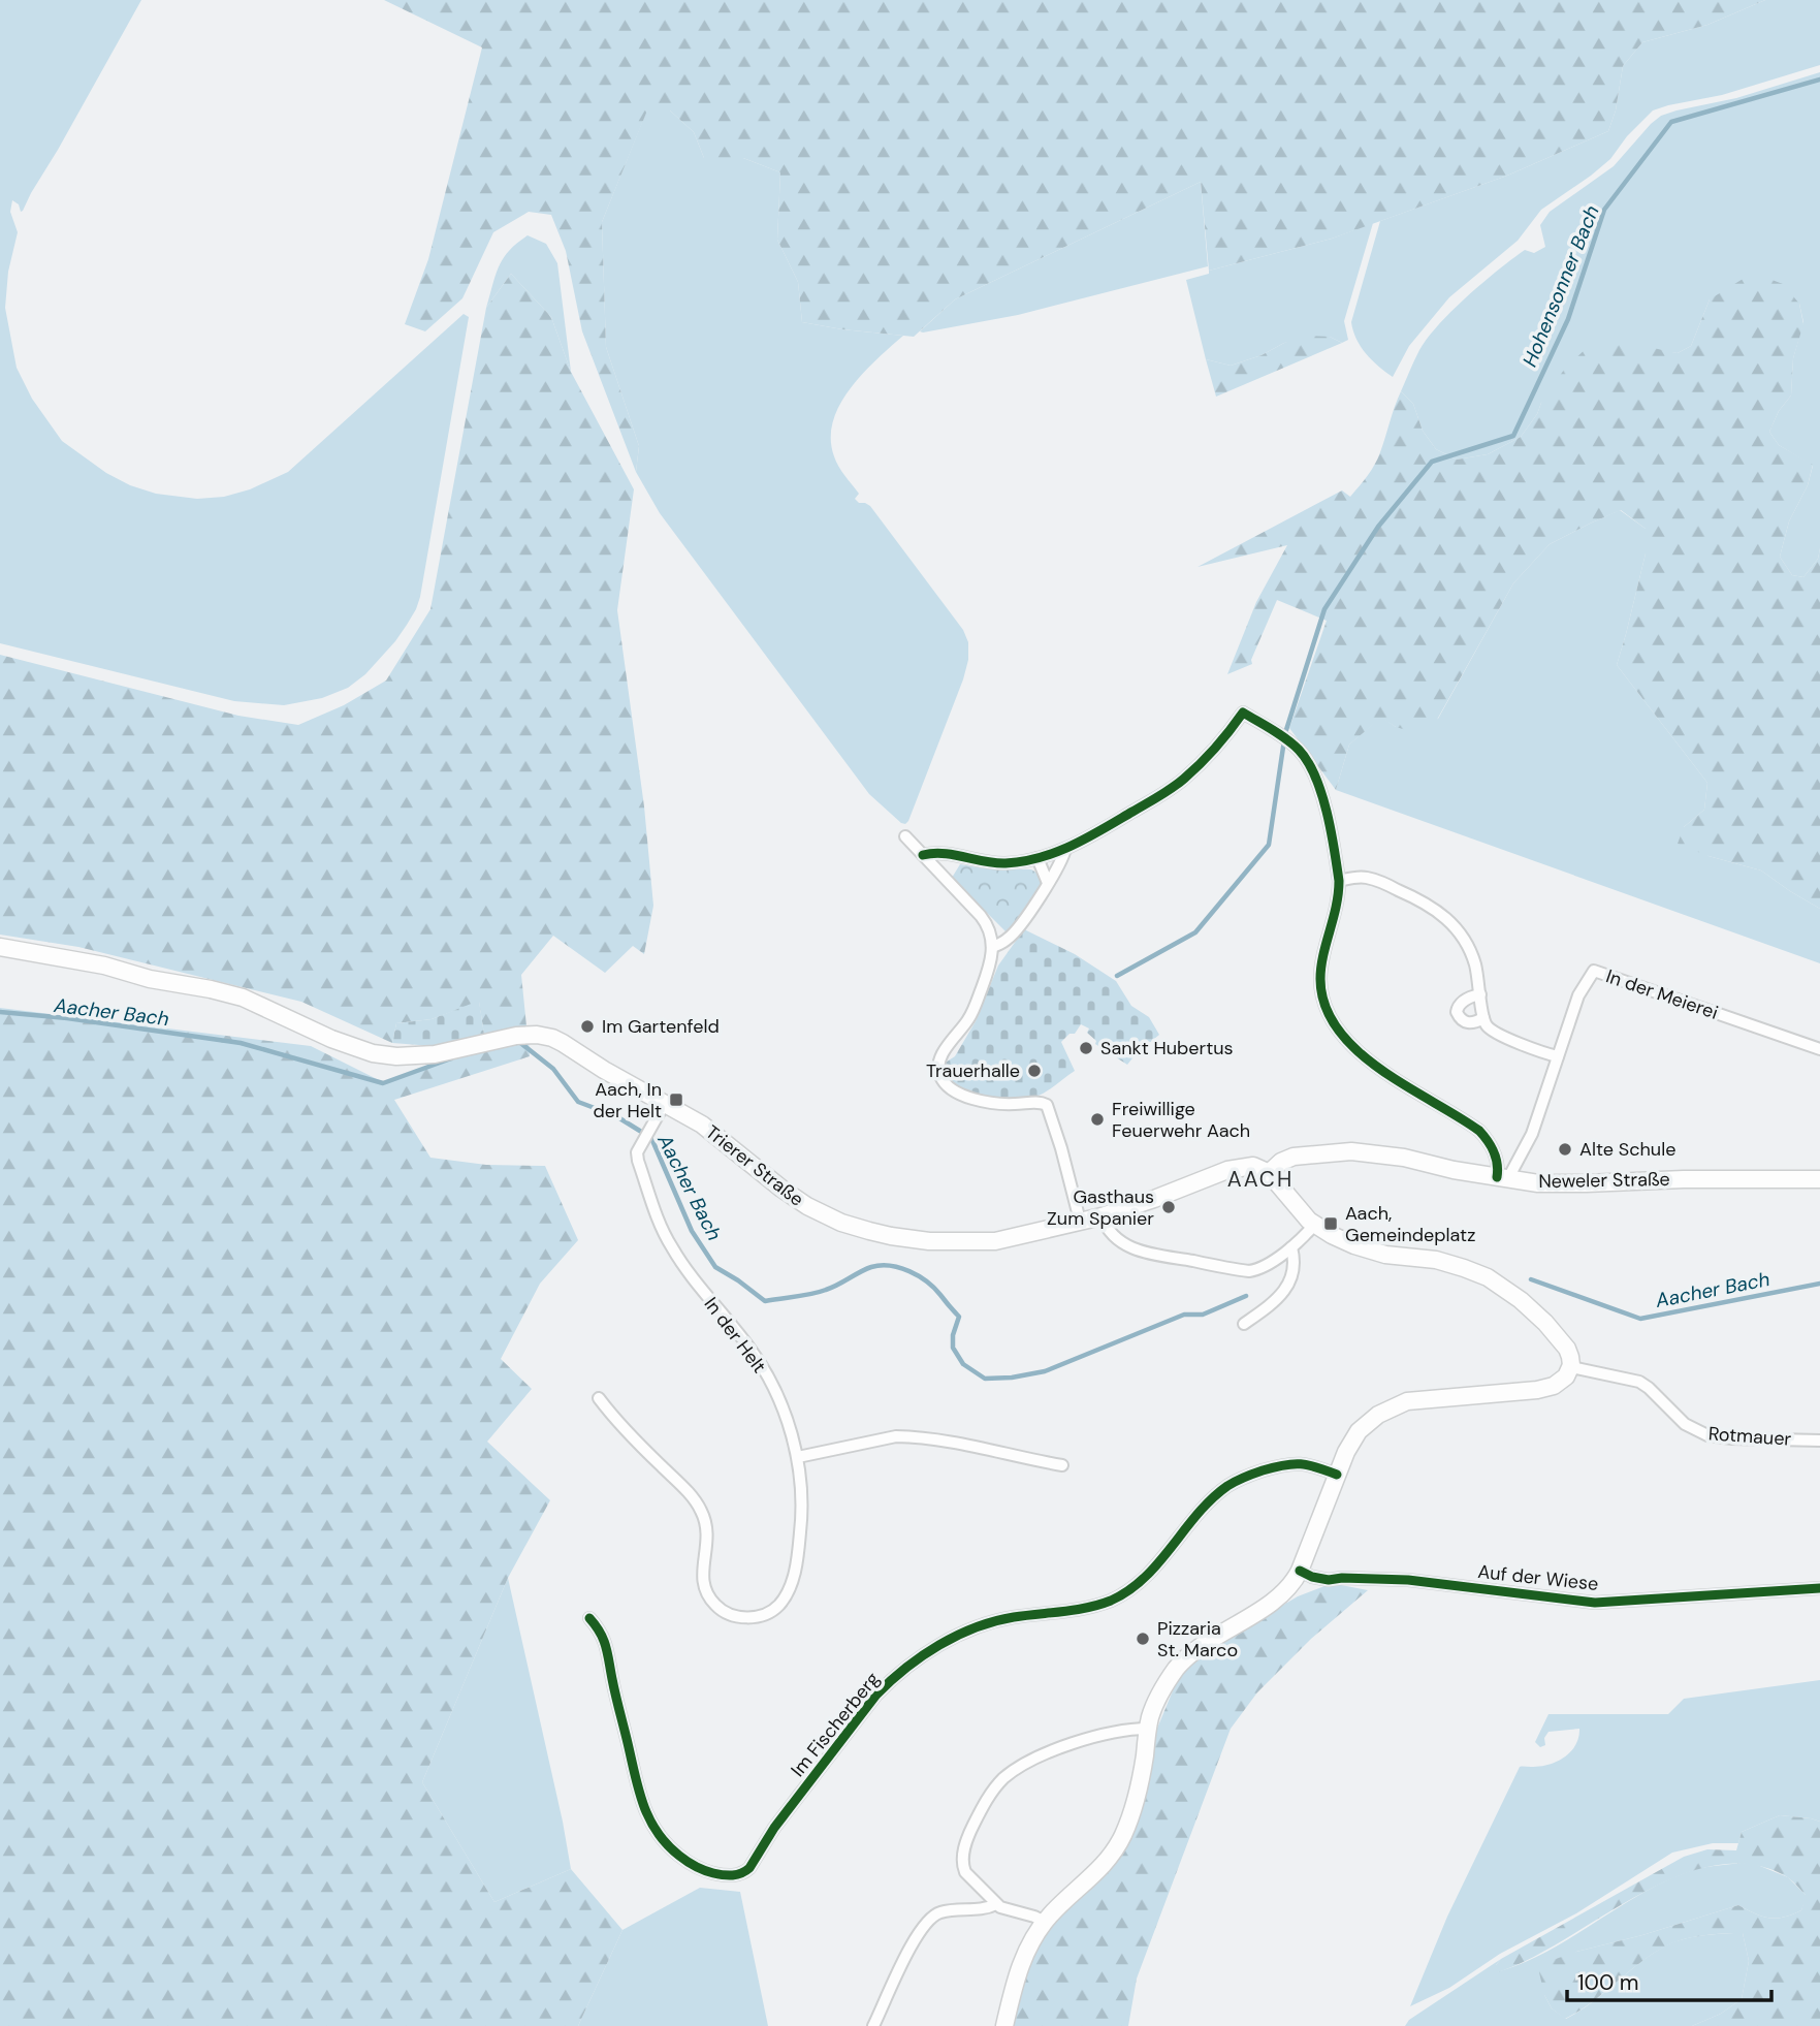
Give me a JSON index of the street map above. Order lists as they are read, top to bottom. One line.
{"streets":{"main road":["Trierer Straße","Neweler Straße"],"street":["In der Meierei","In der Helt","Rotmauer","Auf der Wiese","Im Fischerberg"]},"crossings":[["In der Meierei","Neweler Straße"],["Trierer Straße","Neweler Straße"],["Trierer Straße","In der Helt"]],"districts":["AACH"],"water":["Hohensonner Bach","Aacher Bach"],"places":{"other":["Im Gartenfeld","Sankt Hubertus","Trauerhalle","Freiwillige Feuerwehr Aach","Alte Schule","Gasthaus Zum Spanier","Pizzaria St. Marco"],"transit":["Aach, In der Helt","Aach, Gemeindeplatz"]},"scale_bar":"100 m"}
